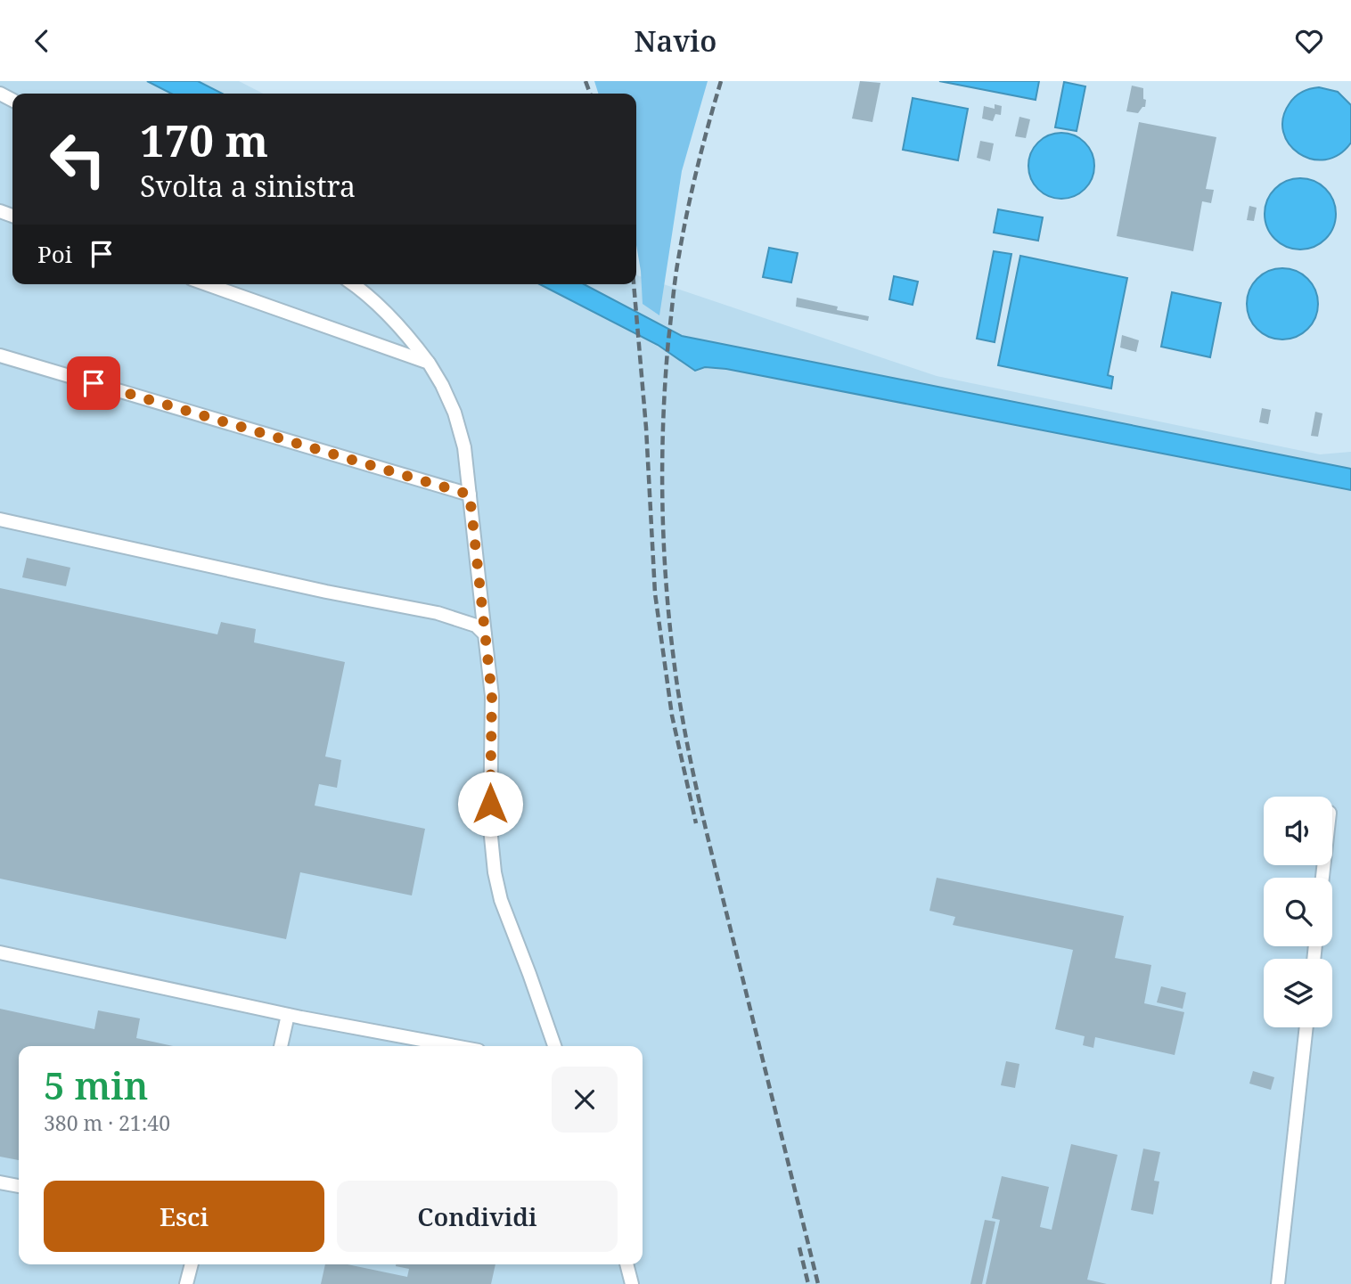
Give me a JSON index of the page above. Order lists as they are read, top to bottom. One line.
{"page":{"header":"Navio","turn":["170 m","Svolta a sinistra"],"then":"Poi","heading":["5 min","380 m · 21:40"],"buttons":["Esci","Condividi"]}}
